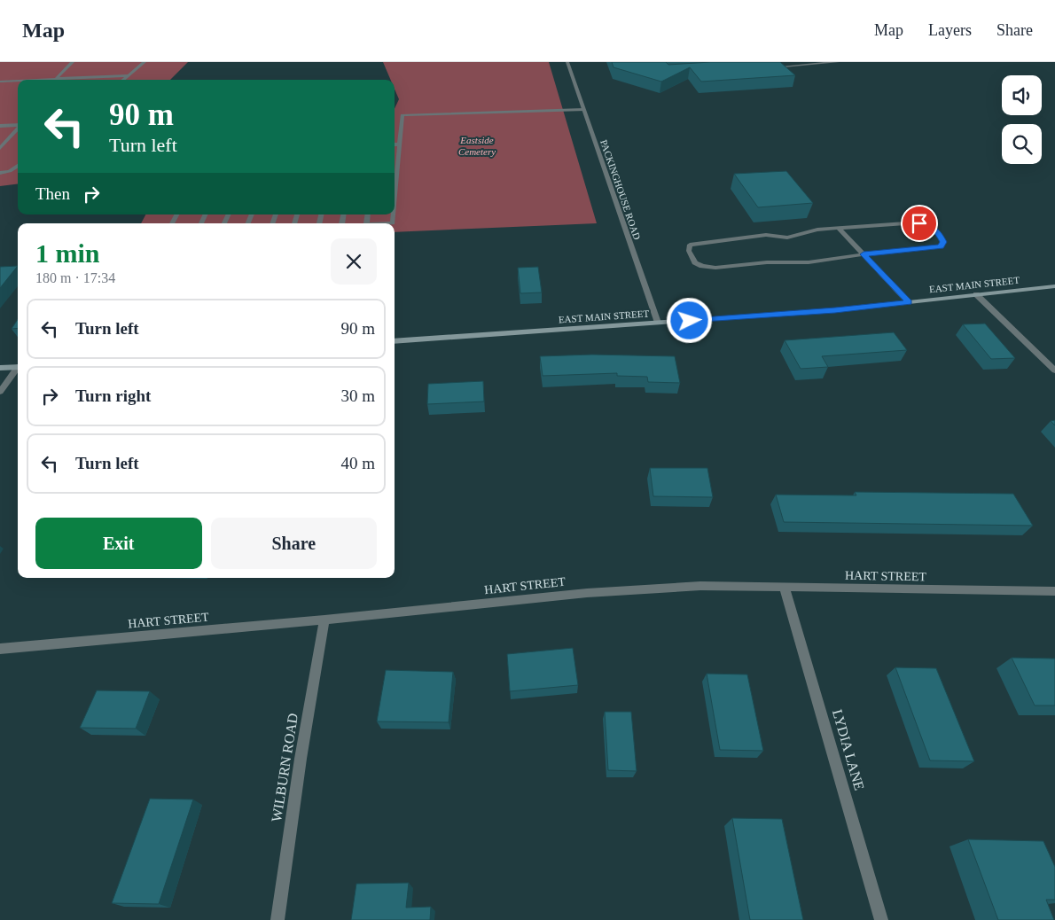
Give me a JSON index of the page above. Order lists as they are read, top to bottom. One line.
{"streets":{"main road":["EAST MAIN STREET"],"street":["PACKINGHOUSE ROAD","HART STREET","LYDIA LANE","WILBURN ROAD"]},"crossings":[["PACKINGHOUSE ROAD","EAST MAIN STREET"],["HART STREET","LYDIA LANE"],["HART STREET","WILBURN ROAD"]],"parks":["Eastside Cemetery"],"page":{"header":"Map","nav":["Map","Layers","Share"],"turn":["90 m","Turn left"],"then":"Then","heading":["1 min","180 m · 17:34"],"list":[{"name":"Turn left","value":"90 m"},{"name":"Turn right","value":"30 m"},{"name":"Turn left","value":"40 m"}],"buttons":["Exit","Share"]}}
